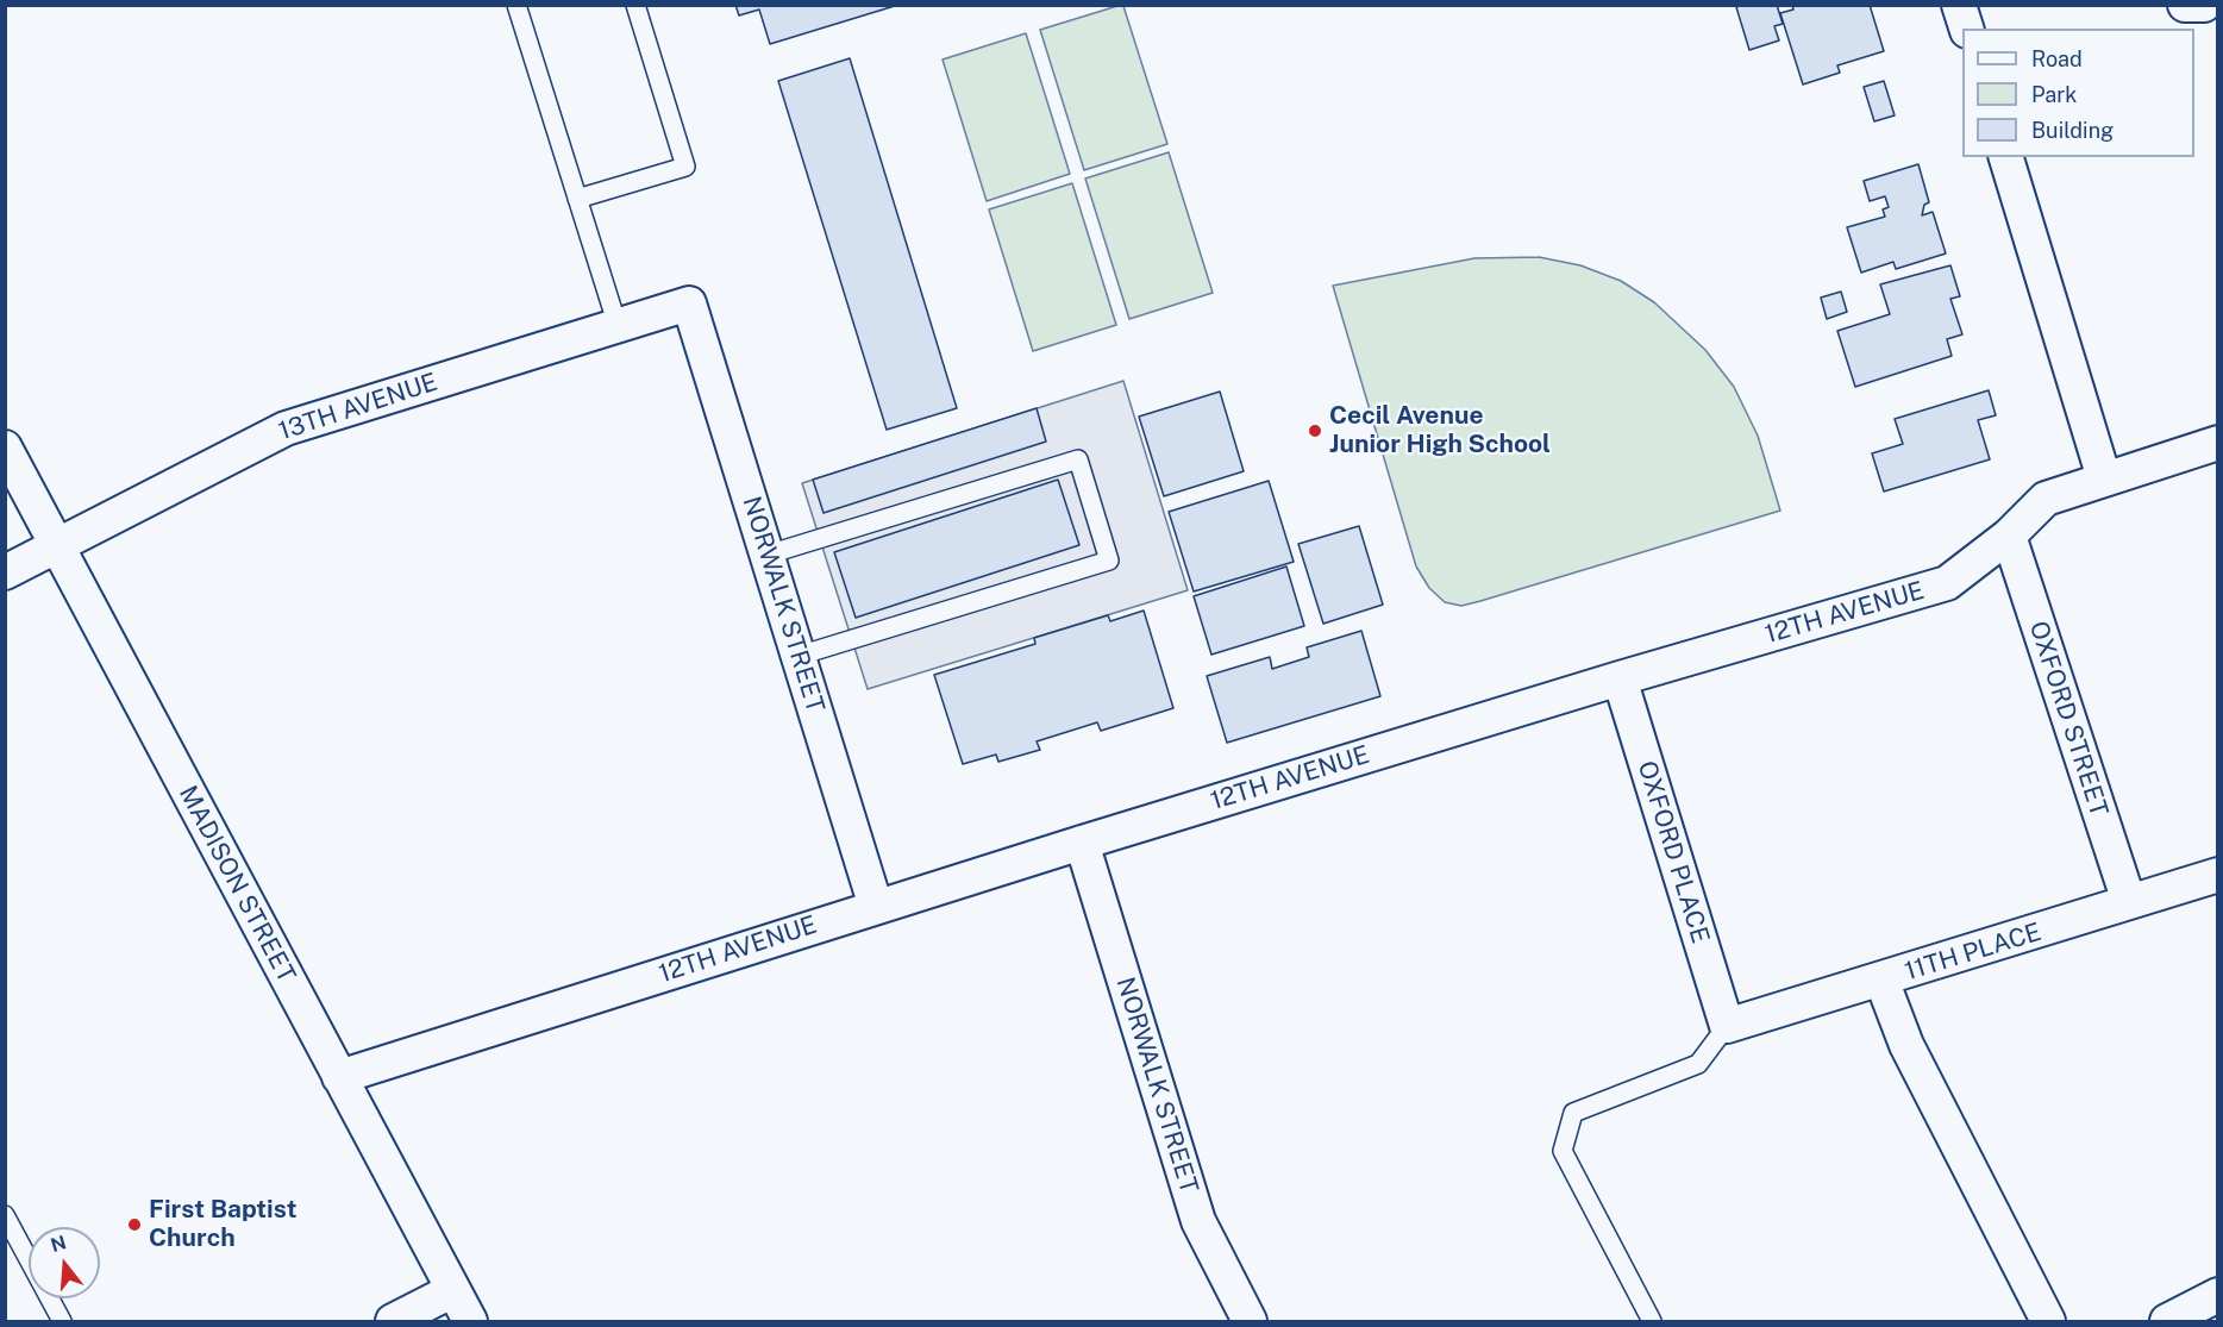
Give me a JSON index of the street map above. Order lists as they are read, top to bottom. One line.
{"streets":{"street":["13TH AVENUE","NORWALK STREET","12TH AVENUE","OXFORD STREET","OXFORD PLACE","MADISON STREET","11TH PLACE"]},"crossings":[["13TH AVENUE","NORWALK STREET"],["13TH AVENUE","MADISON STREET"],["NORWALK STREET","12TH AVENUE"],["12TH AVENUE","OXFORD STREET"],["12TH AVENUE","OXFORD PLACE"],["12TH AVENUE","MADISON STREET"],["OXFORD STREET","11TH PLACE"],["OXFORD PLACE","11TH PLACE"]],"places":["Cecil Avenue Junior High School","First Baptist Church"],"legend":["Road","Park","Building"],"north":"top"}
